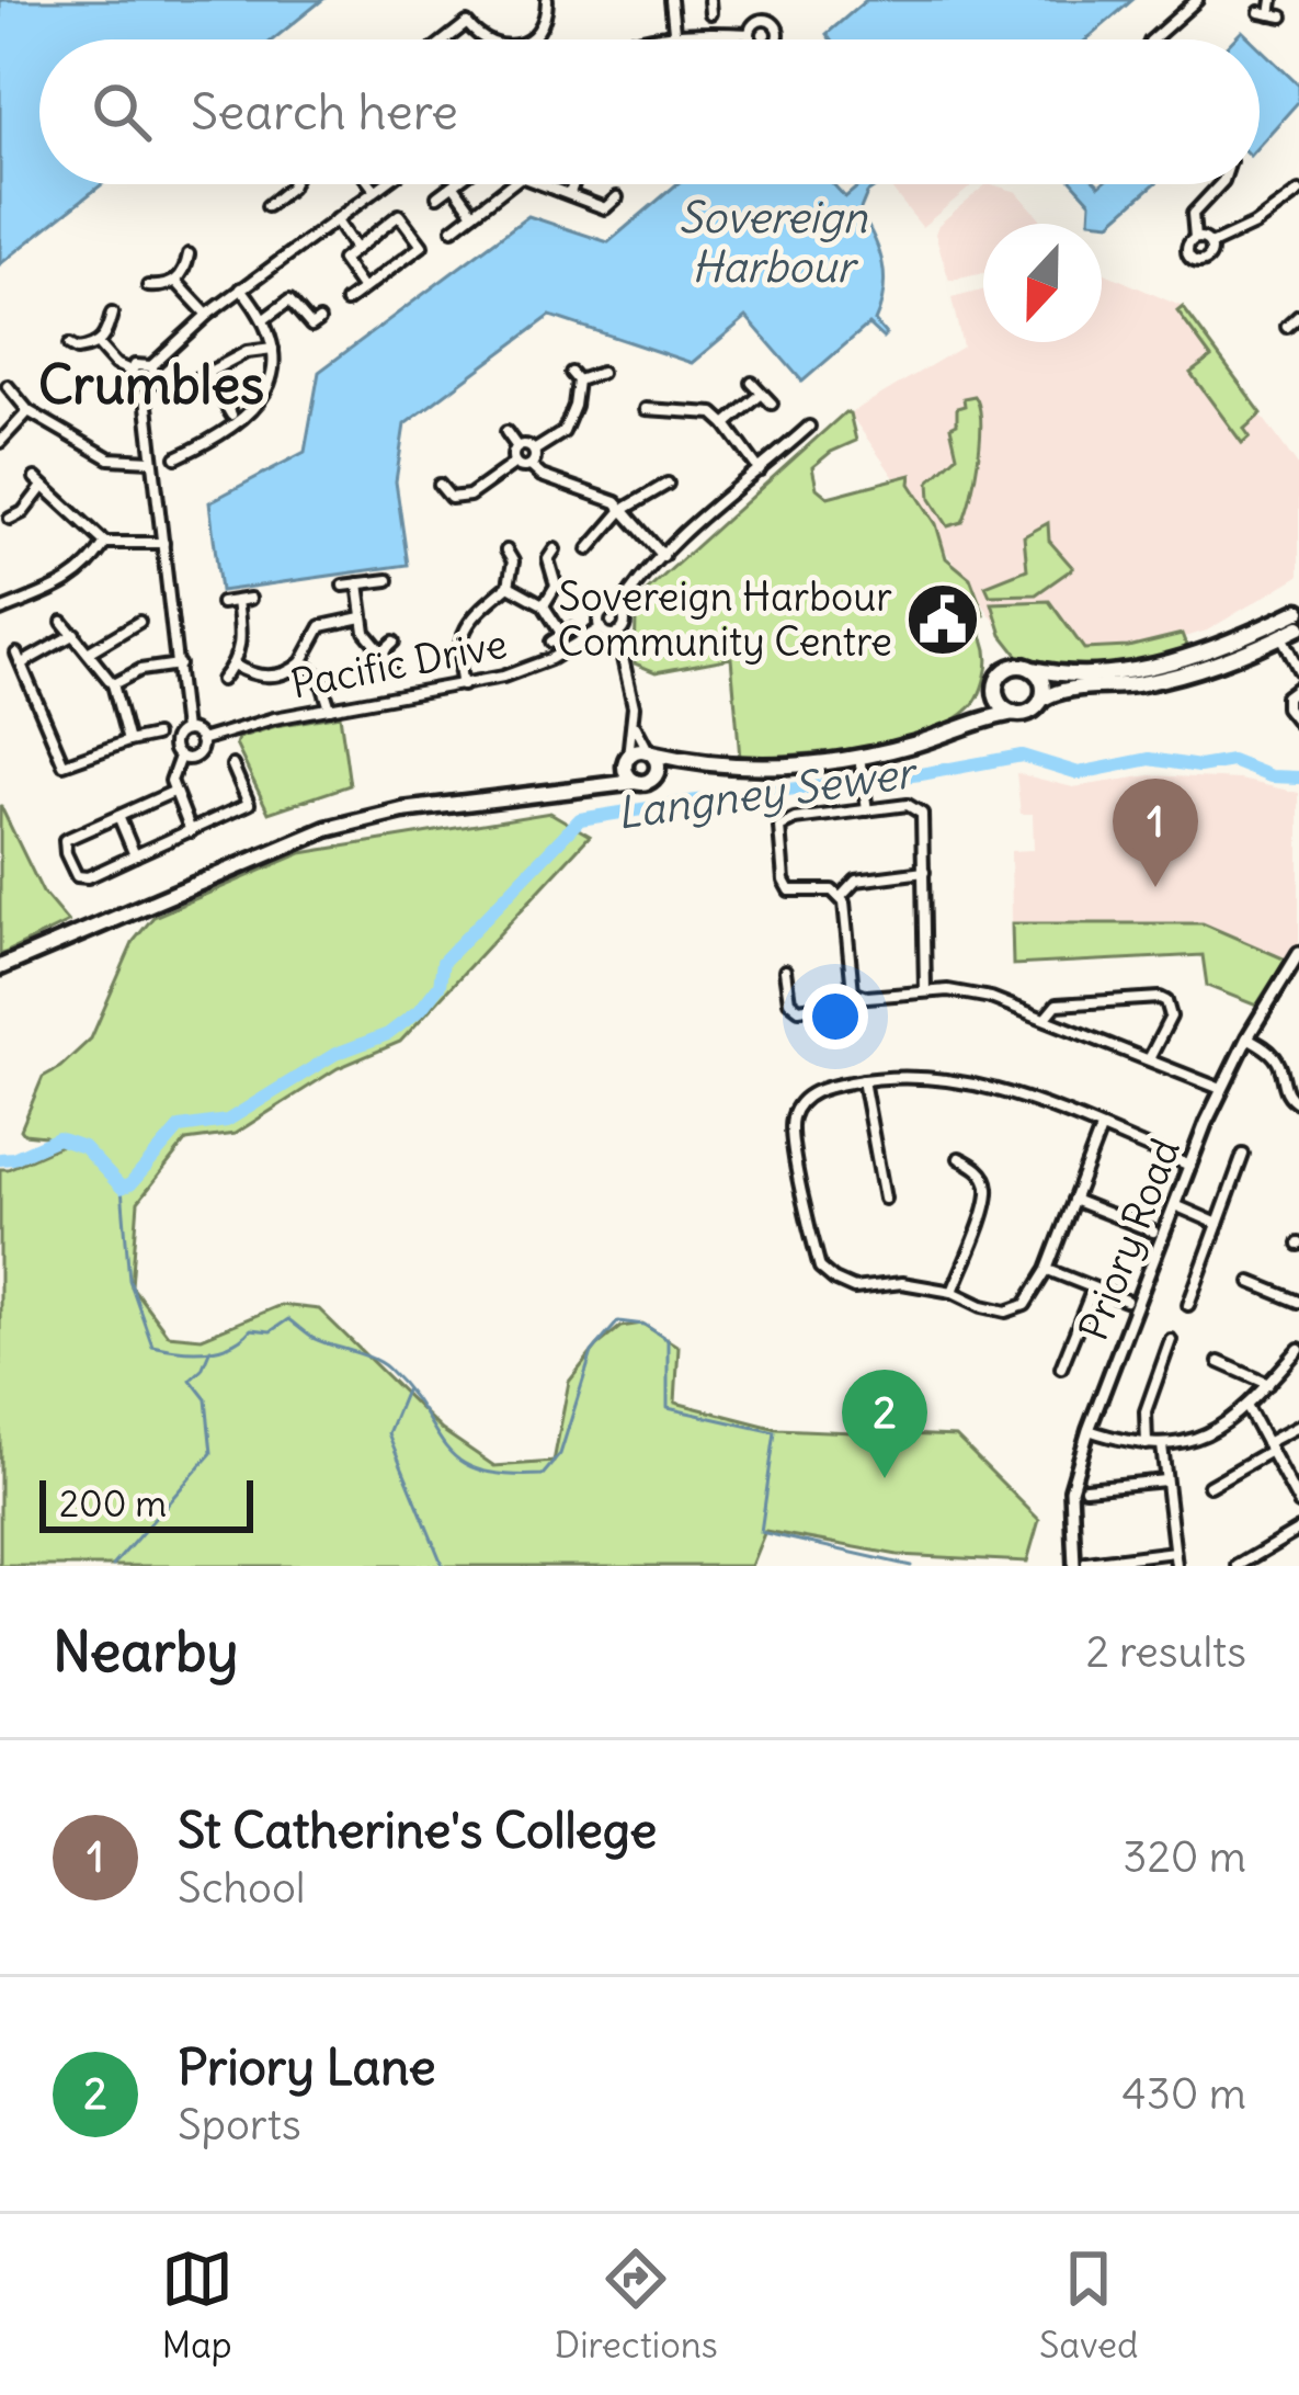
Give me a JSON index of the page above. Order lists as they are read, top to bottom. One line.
{"streets":{"street":["Pacific Drive","Priory Road"]},"districts":["Crumbles"],"water":["Sovereign Harbour","Langney Sewer"],"places":{"public building":["Sovereign Harbour Community Centre"]},"scale_bar":"200 m","north":"bottom","page":{"search":"Search here","pins":["1","2"],"scale":"200 m","heading":["Nearby","2 results"],"list":[{"mark":"1","name":"St Catherine's College","note":"School","value":"320 m"},{"mark":"2","name":"Priory Lane","note":"Sports","value":"430 m"}],"nav":["Map","Directions","Saved"]}}
